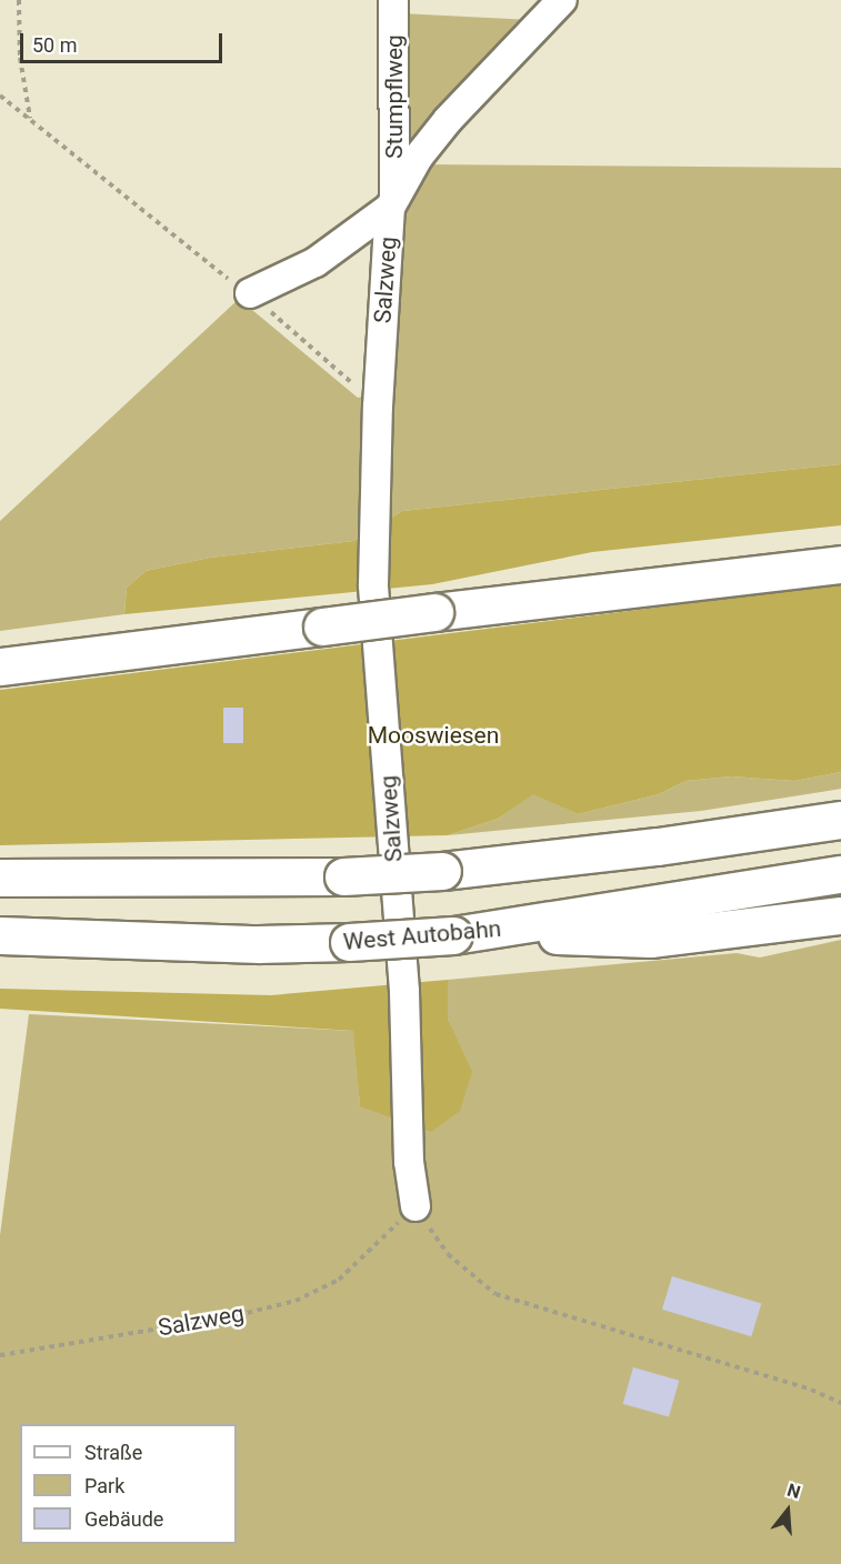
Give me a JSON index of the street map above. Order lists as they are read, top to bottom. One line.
{"streets":{"highway":["West Autobahn"],"street":["Stumpflweg","Salzweg"]},"crossings":[["Stumpflweg","Salzweg"]],"parks":["Mooswiesen"],"legend":["Straße","Park","Gebäude"],"scale_bar":"50 m","north":"top"}
